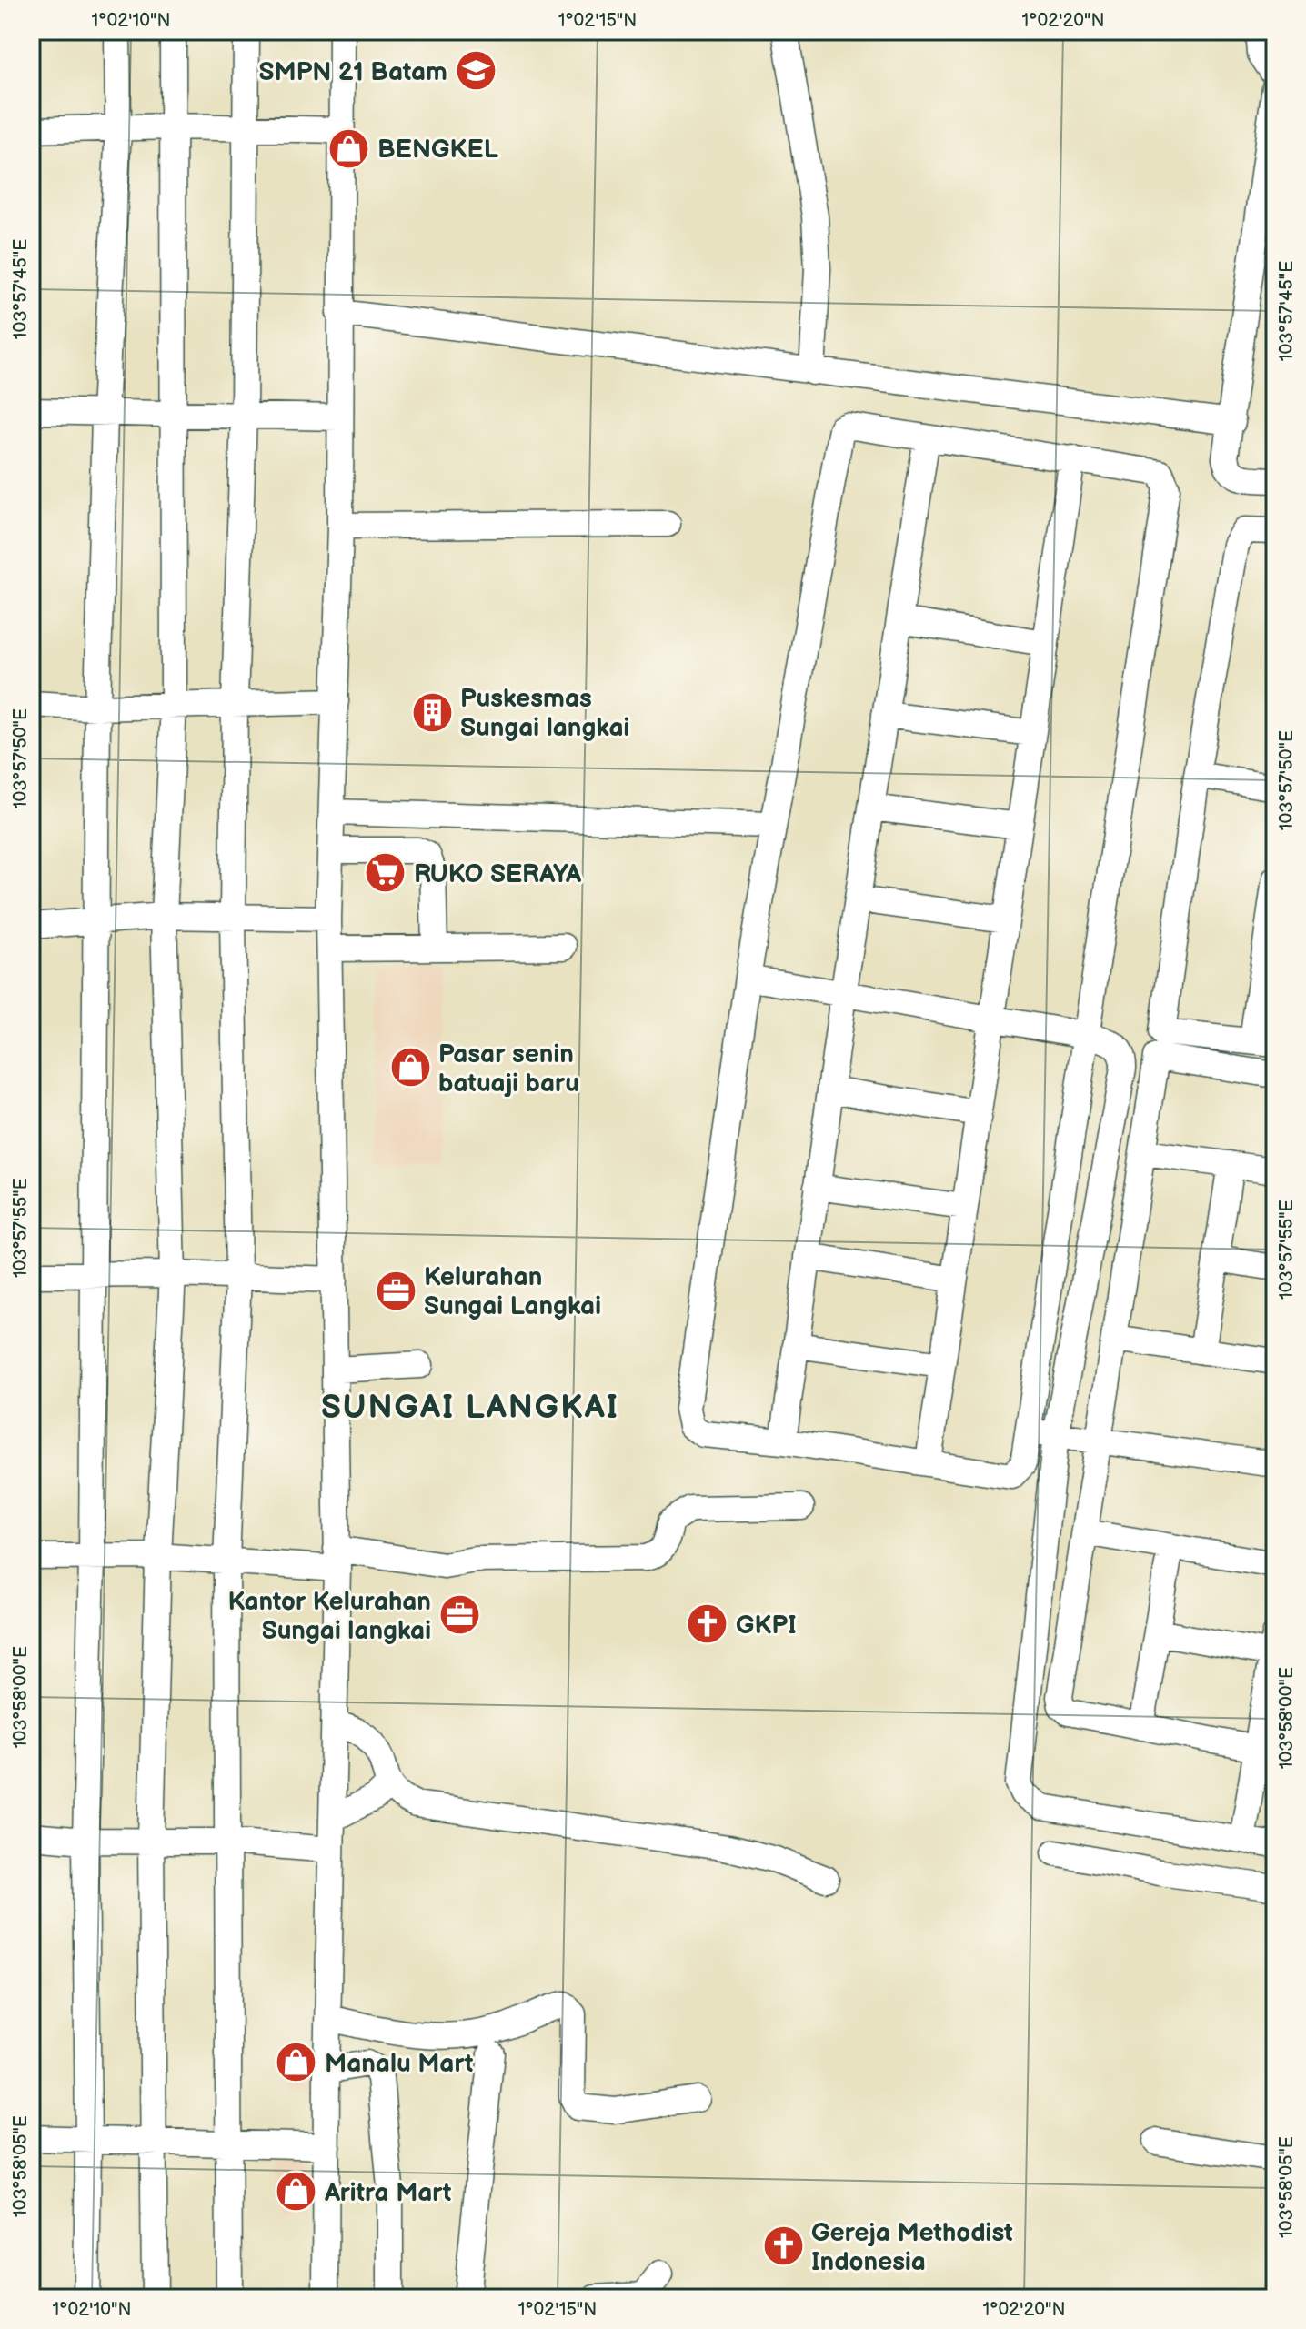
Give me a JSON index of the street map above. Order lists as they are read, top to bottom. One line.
{"districts":["SUNGAI LANGKAI"],"places":{"school or university":["SMPN 21 Batam"],"shop":["BENGKEL","Pasar senin batuaji baru","Manalu Mart","Aritra Mart"],"building":["Puskesmas Sungai langkai"],"supermarket":["RUKO SERAYA"],"office":["Kelurahan Sungai Langkai","Kantor Kelurahan Sungai langkai"],"church":["GKPI","Gereja Methodist Indonesia"]},"coordinates":["1°02'10\"N","1°02'15\"N","1°02'20\"N","103°57'45\"E","103°57'50\"E","103°57'55\"E","103°58'00\"E","103°58'05\"E"]}
